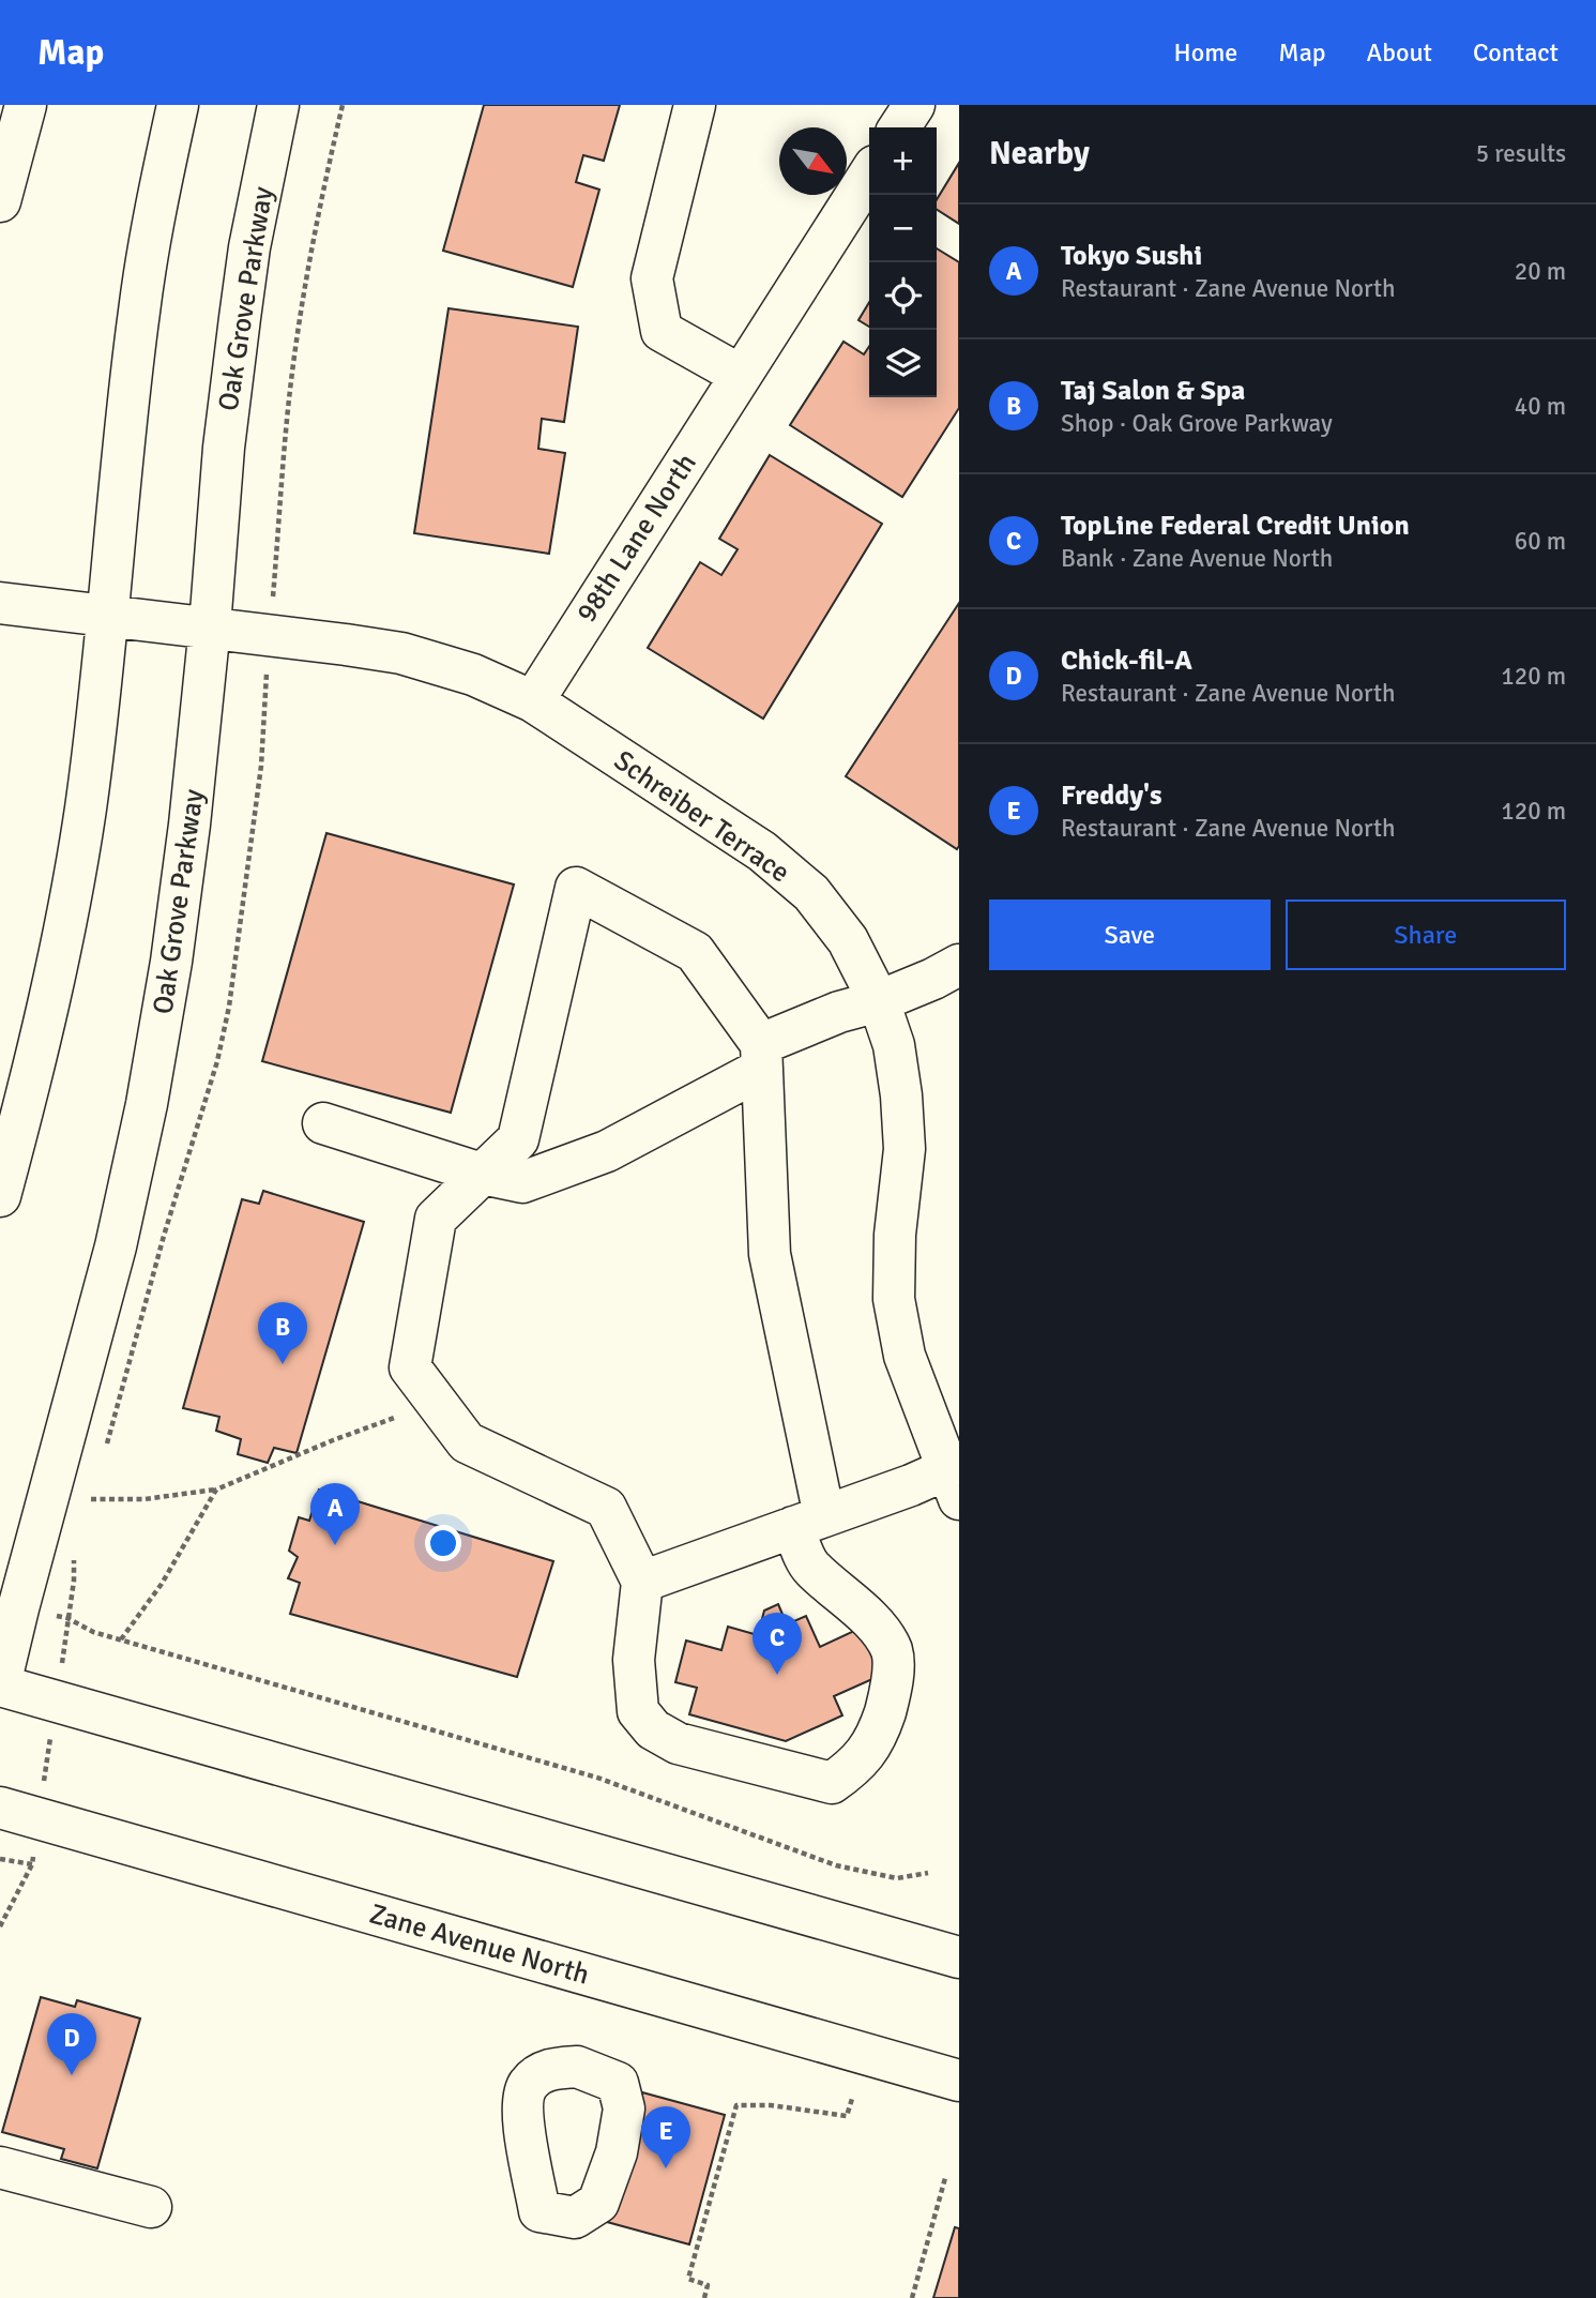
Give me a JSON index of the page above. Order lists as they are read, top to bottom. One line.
{"streets":{"street":["Oak Grove Parkway","98th Lane North","Schreiber Terrace","Zane Avenue North"]},"crossings":[["Oak Grove Parkway","Schreiber Terrace"],["98th Lane North","Schreiber Terrace"]],"north":"bottom right","page":{"header":"Map","nav":["Home","Map","About","Contact"],"heading":["Nearby","5 results"],"map_buttons":["+","−"],"list":[{"mark":"A","name":"Tokyo Sushi","note":"Restaurant · Zane Avenue North","value":"20 m"},{"mark":"B","name":"Taj Salon & Spa","note":"Shop · Oak Grove Parkway","value":"40 m"},{"mark":"C","name":"TopLine Federal Credit Union","note":"Bank · Zane Avenue North","value":"60 m"},{"mark":"D","name":"Chick-fil-A","note":"Restaurant · Zane Avenue North","value":"120 m"},{"mark":"E","name":"Freddy's","note":"Restaurant · Zane Avenue North","value":"120 m"}],"buttons":["Save","Share"],"pins":["B","A","C","D","E"]}}
